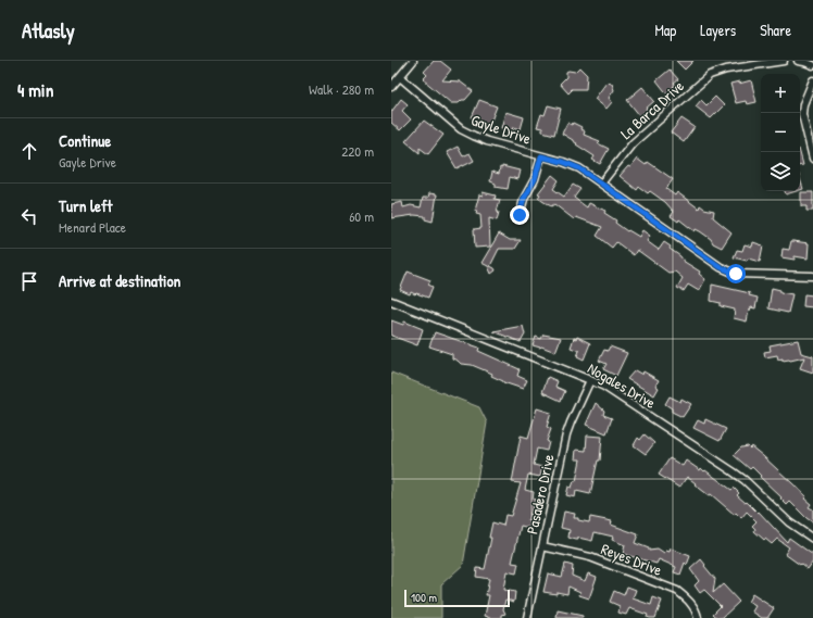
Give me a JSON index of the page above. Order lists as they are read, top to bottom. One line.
{"streets":{"street":["La Barca Drive","Gayle Drive","Nogales Drive","Pasadero Drive","Reyes Drive"]},"crossings":[["La Barca Drive","Gayle Drive"],["Nogales Drive","Pasadero Drive"],["Pasadero Drive","Reyes Drive"]],"scale_bar":"100 m","page":{"header":"Atlasly","nav":["Map","Layers","Share"],"heading":["4 min","Walk · 280 m"],"map_buttons":["+","−"],"list":[["Continue","Gayle Drive","220 m"],["Turn left","Menard Place","60 m"],"Arrive at destination"],"scale":"100 m"}}
